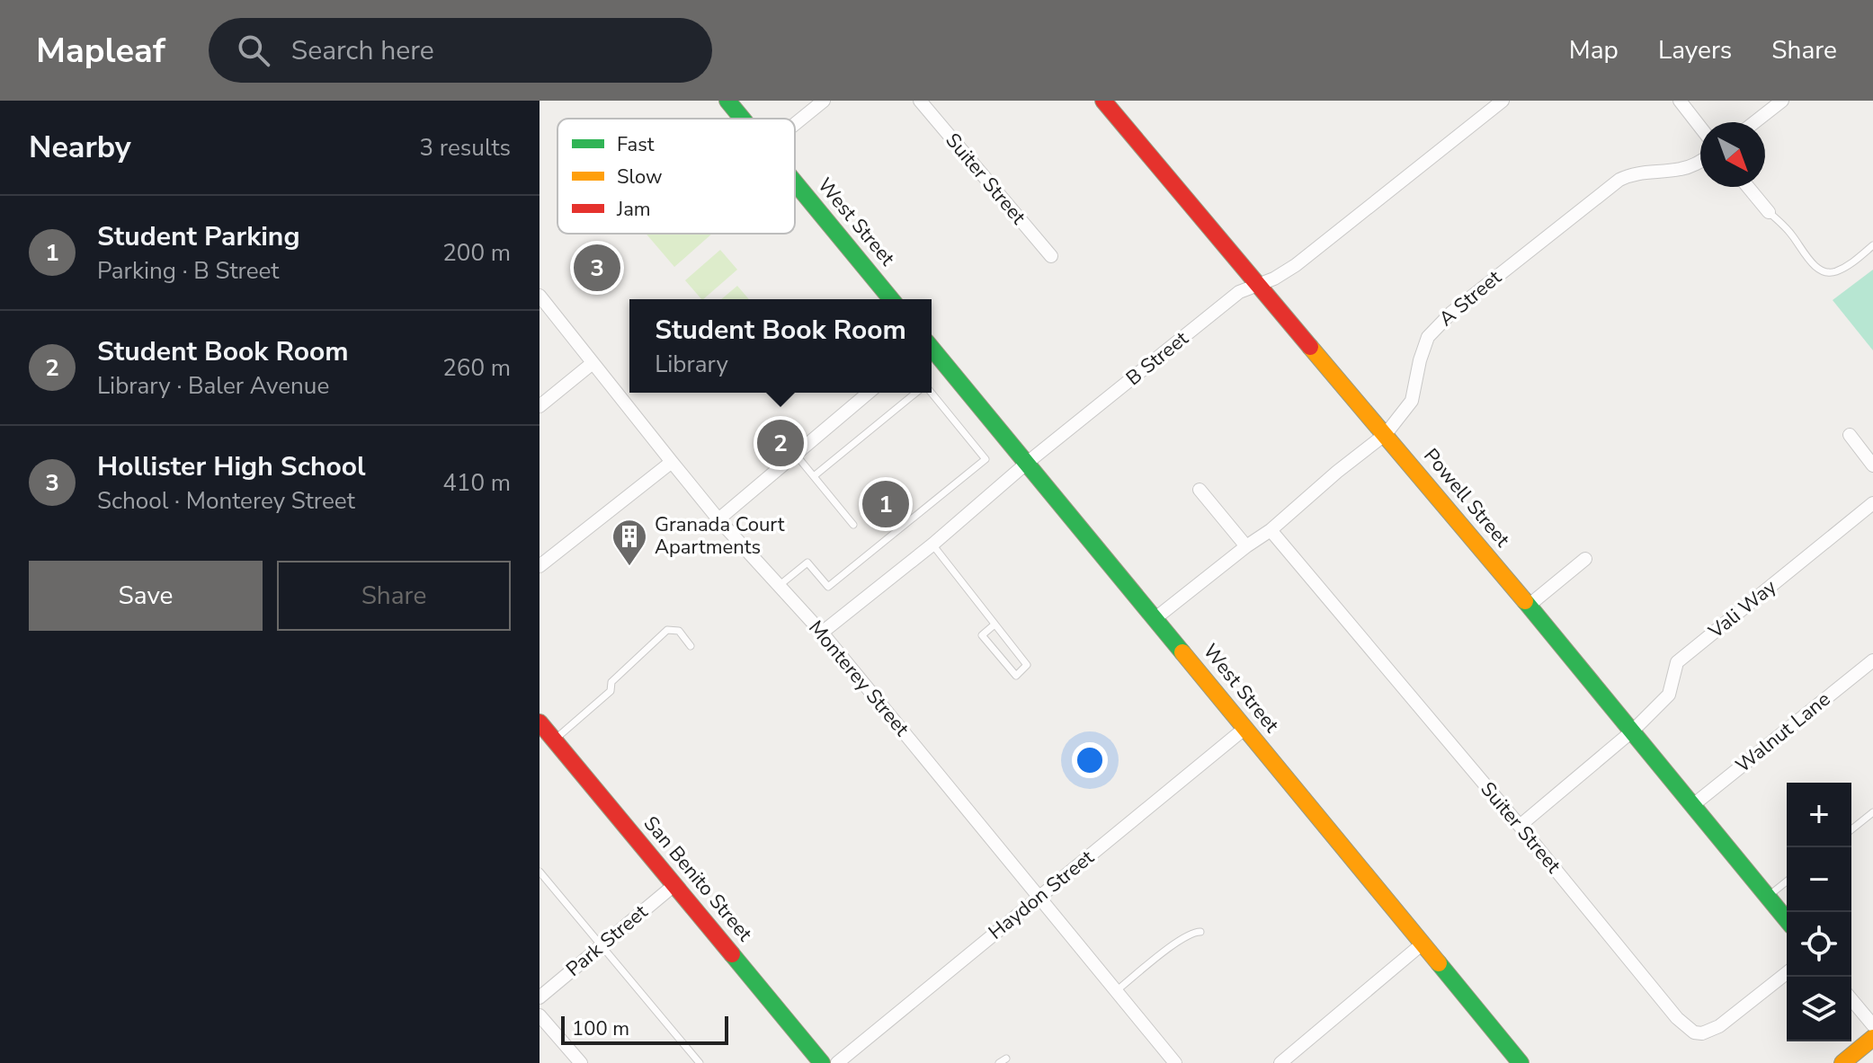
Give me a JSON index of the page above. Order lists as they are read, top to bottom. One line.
{"streets":{"street":["Suiter Street","West Street","A Street","B Street","Powell Street","Vali Way","Monterey Street","Walnut Lane","San Benito Street","Haydon Street","Park Street"]},"crossings":[["Suiter Street","A Street"],["Suiter Street","Vali Way"],["West Street","A Street"],["West Street","B Street"],["West Street","Haydon Street"],["A Street","Powell Street"],["B Street","Powell Street"],["B Street","Monterey Street"],["Powell Street","Vali Way"],["Powell Street","Walnut Lane"],["Monterey Street","Haydon Street"],["San Benito Street","Park Street"]],"places":{"building":["Granada Court Apartments"]},"legend":["Fast","Slow","Jam"],"scale_bar":"100 m","north":"bottom right","page":{"header":"Mapleaf","search":"Search here","nav":["Map","Layers","Share"],"heading":["Nearby","3 results"],"list":[{"mark":"1","name":"Student Parking","note":"Parking · B Street","value":"200 m"},{"mark":"2","name":"Student Book Room","note":"Library · Baler Avenue","value":"260 m"},{"mark":"3","name":"Hollister High School","note":"School · Monterey Street","value":"410 m"}],"pins":["3","2","1"],"popup":["Student Book Room","Library"],"buttons":["Save","Share"],"map_buttons":["+","−"],"scale":"100 m"}}
